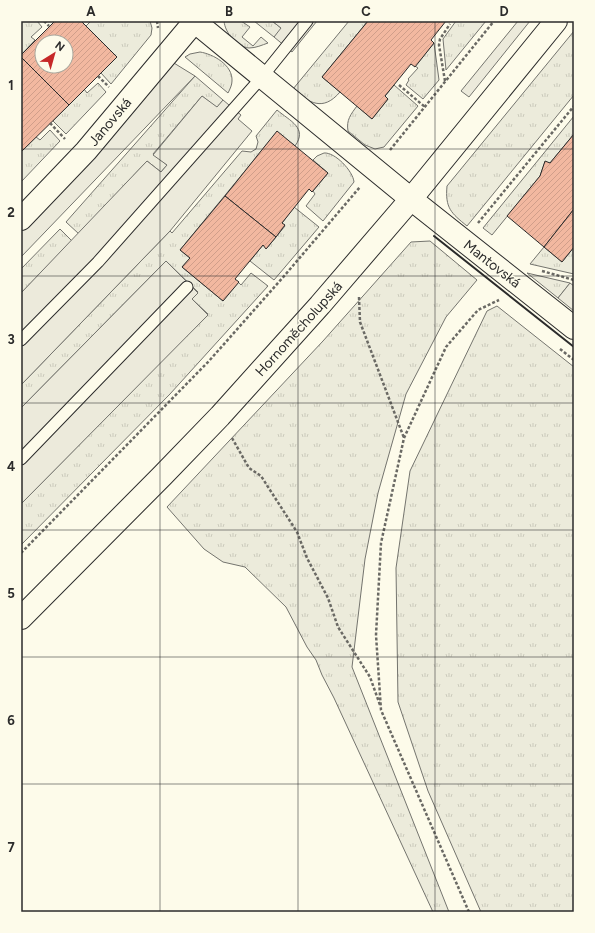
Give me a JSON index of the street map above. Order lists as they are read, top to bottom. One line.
{"streets":{"street":["Janovská","Mantovská","Hornoměcholupská"]},"crossings":[["Janovská","Mantovská"],["Mantovská","Hornoměcholupská"]],"north":"top right","grid":{"columns":["A","B","C","D"],"rows":["1","2","3","4","5","6","7"]}}
